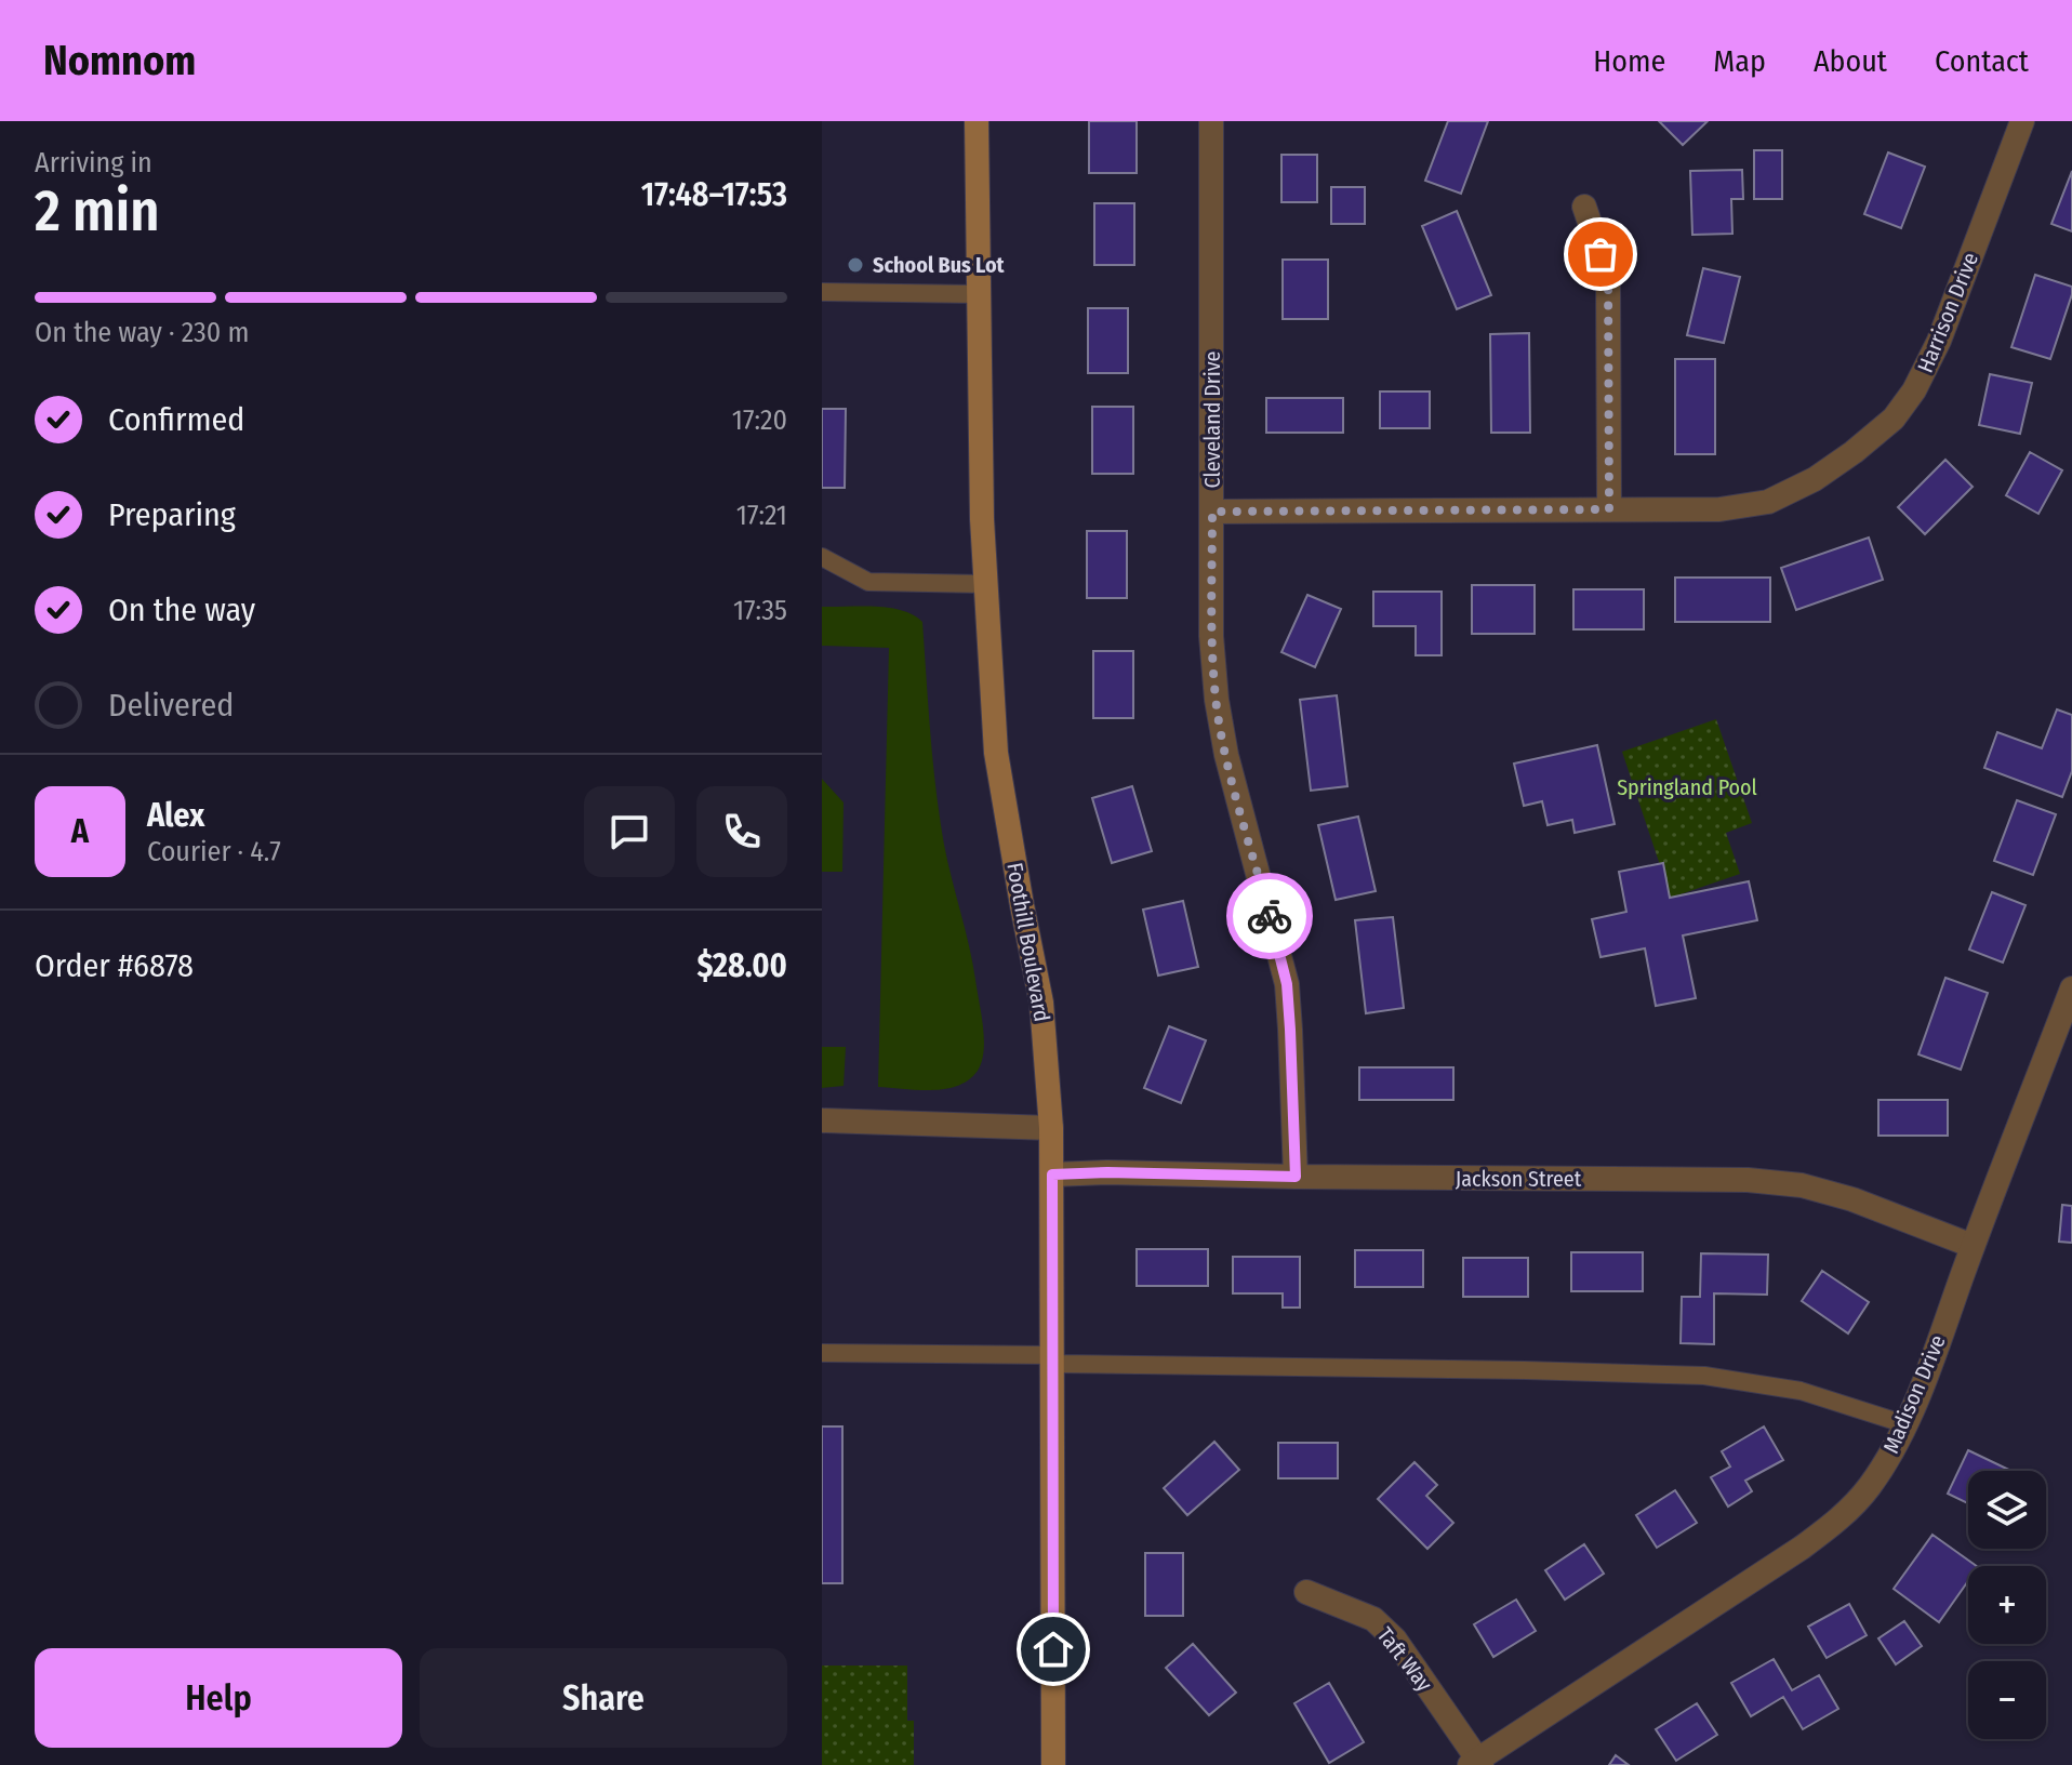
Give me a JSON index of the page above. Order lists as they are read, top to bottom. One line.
{"streets":{"main road":["Foothill Boulevard"],"street":["Harrison Drive","Cleveland Drive","Jackson Street","Madison Drive","Taft Way"]},"crossings":[["Harrison Drive","Cleveland Drive"],["Cleveland Drive","Jackson Street"],["Foothill Boulevard","Jackson Street"],["Jackson Street","Madison Drive"],["Madison Drive","Taft Way"]],"parks":["Springland Pool"],"places":["School Bus Lot"],"page":{"header":"Nomnom","nav":["Home","Map","About","Contact"],"heading":["2 min","Arriving in","17:48–17:53"],"panel":["Alex","Courier · 4.7","Order #6878","$28.00"],"bar":"On the way · 230 m","list":[["Confirmed","17:20"],["Preparing","17:21"],["On the way","17:35"],"Delivered"],"round":"A","map_buttons":["+","−"],"buttons":["Help","Share"]}}
